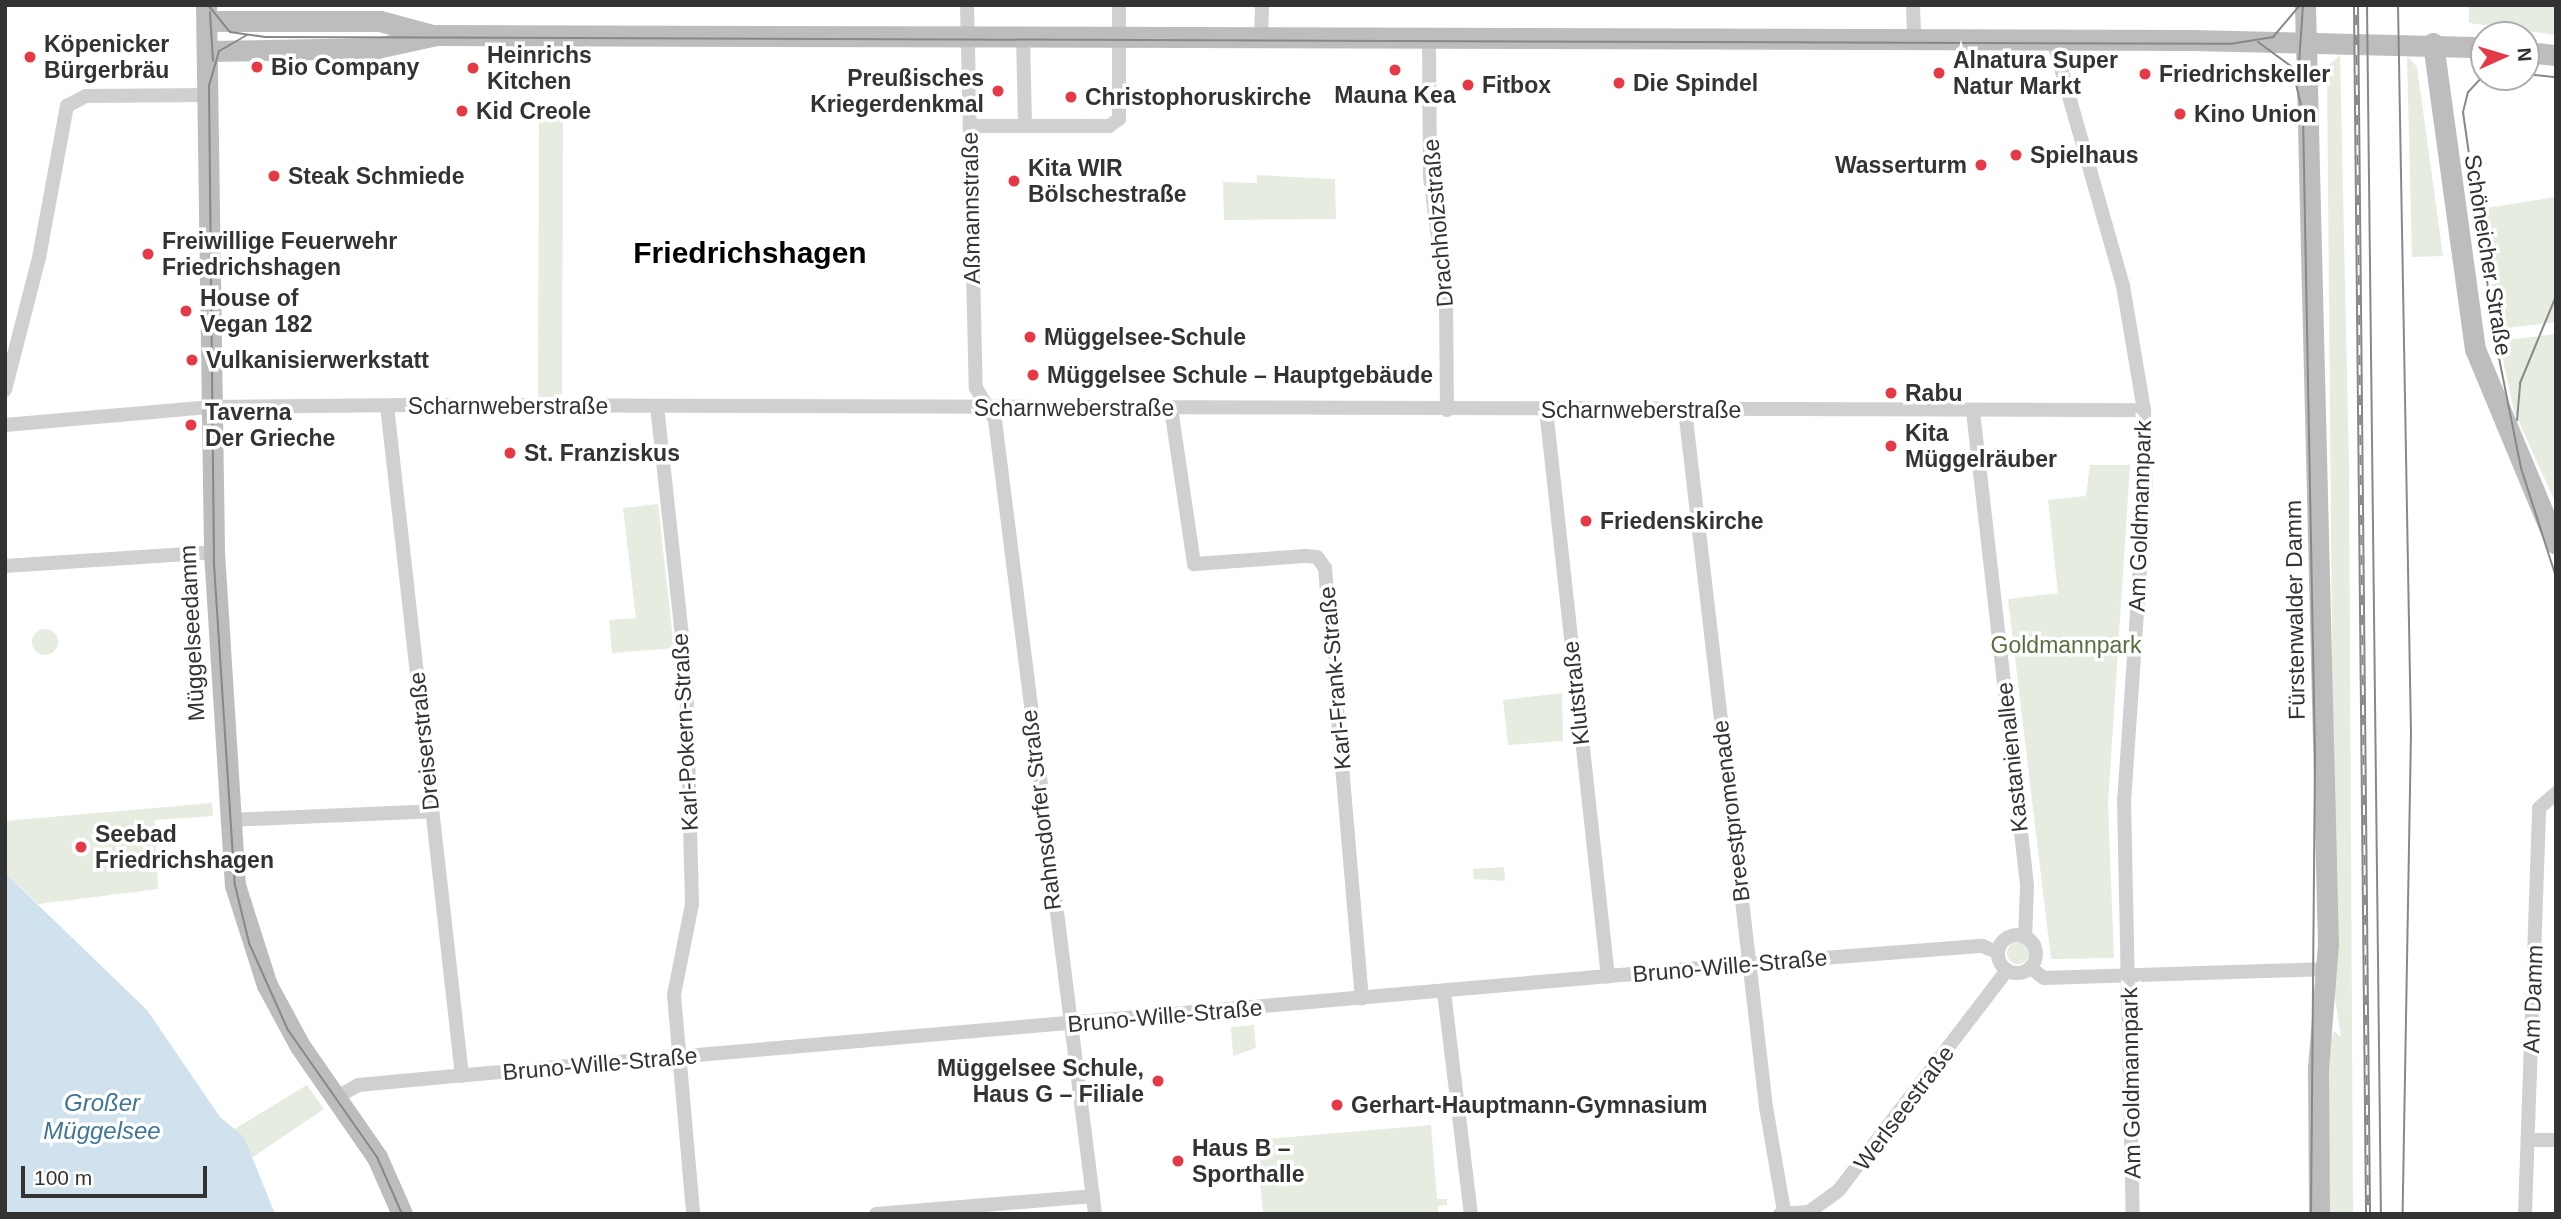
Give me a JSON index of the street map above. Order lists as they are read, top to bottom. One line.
{"streets":{"main road":["Schöneicher Straße","Fürstenwalder Damm","Müggelseedamm"],"street":["Aßmannstraße","Drachholzstraße","Scharnweberstraße","Am Goldmannpark","Karl-Frank-Straße","Klutstraße","Karl-Pokern-Straße","Dreiserstraße","Kastanienallee","Rahnsdorfer Straße","Breestpromenade","Bruno-Wille-Straße","Am Damm","Werlseestraße"]},"crossings":[["Aßmannstraße","Scharnweberstraße"],["Aßmannstraße","Rahnsdorfer Straße"],["Drachholzstraße","Scharnweberstraße"],["Scharnweberstraße","Am Goldmannpark"],["Scharnweberstraße","Müggelseedamm"],["Scharnweberstraße","Karl-Frank-Straße"],["Scharnweberstraße","Klutstraße"],["Scharnweberstraße","Karl-Pokern-Straße"],["Scharnweberstraße","Dreiserstraße"],["Scharnweberstraße","Kastanienallee"],["Scharnweberstraße","Rahnsdorfer Straße"],["Scharnweberstraße","Breestpromenade"],["Müggelseedamm","Bruno-Wille-Straße"],["Karl-Frank-Straße","Bruno-Wille-Straße"],["Klutstraße","Bruno-Wille-Straße"],["Karl-Pokern-Straße","Bruno-Wille-Straße"],["Dreiserstraße","Bruno-Wille-Straße"],["Kastanienallee","Bruno-Wille-Straße"],["Kastanienallee","Werlseestraße"],["Rahnsdorfer Straße","Bruno-Wille-Straße"],["Breestpromenade","Bruno-Wille-Straße"],["Breestpromenade","Werlseestraße"],["Bruno-Wille-Straße","Werlseestraße"]],"districts":["Friedrichshagen"],"water":["Großer Müggelsee"],"parks":["Goldmannpark"],"places":["Köpenicker Bürgerbräu","Bio Company","Heinrichs Kitchen","Mauna Kea","Alnatura Super Natur Markt","Friedrichskeller","Die Spindel","Fitbox","Preußisches Kriegerdenkmal","Christophoruskirche","Kid Creole","Kino Union","Spielhaus","Wasserturm","Steak Schmiede","Kita WIR Bölschestraße","Freiwillige Feuerwehr Friedrichshagen","House of Vegan 182","Müggelsee-Schule","Vulkanisierwerkstatt","Müggelsee Schule – Hauptgebäude","Rabu","Taverna Der Grieche","Kita Müggelräuber","St. Franziskus","Friedenskirche","Seebad Friedrichshagen","Müggelsee Schule, Haus G – Filiale","Gerhart-Hauptmann-Gymnasium","Haus B – Sporthalle"],"scale_bar":"100 m","north":"right"}
